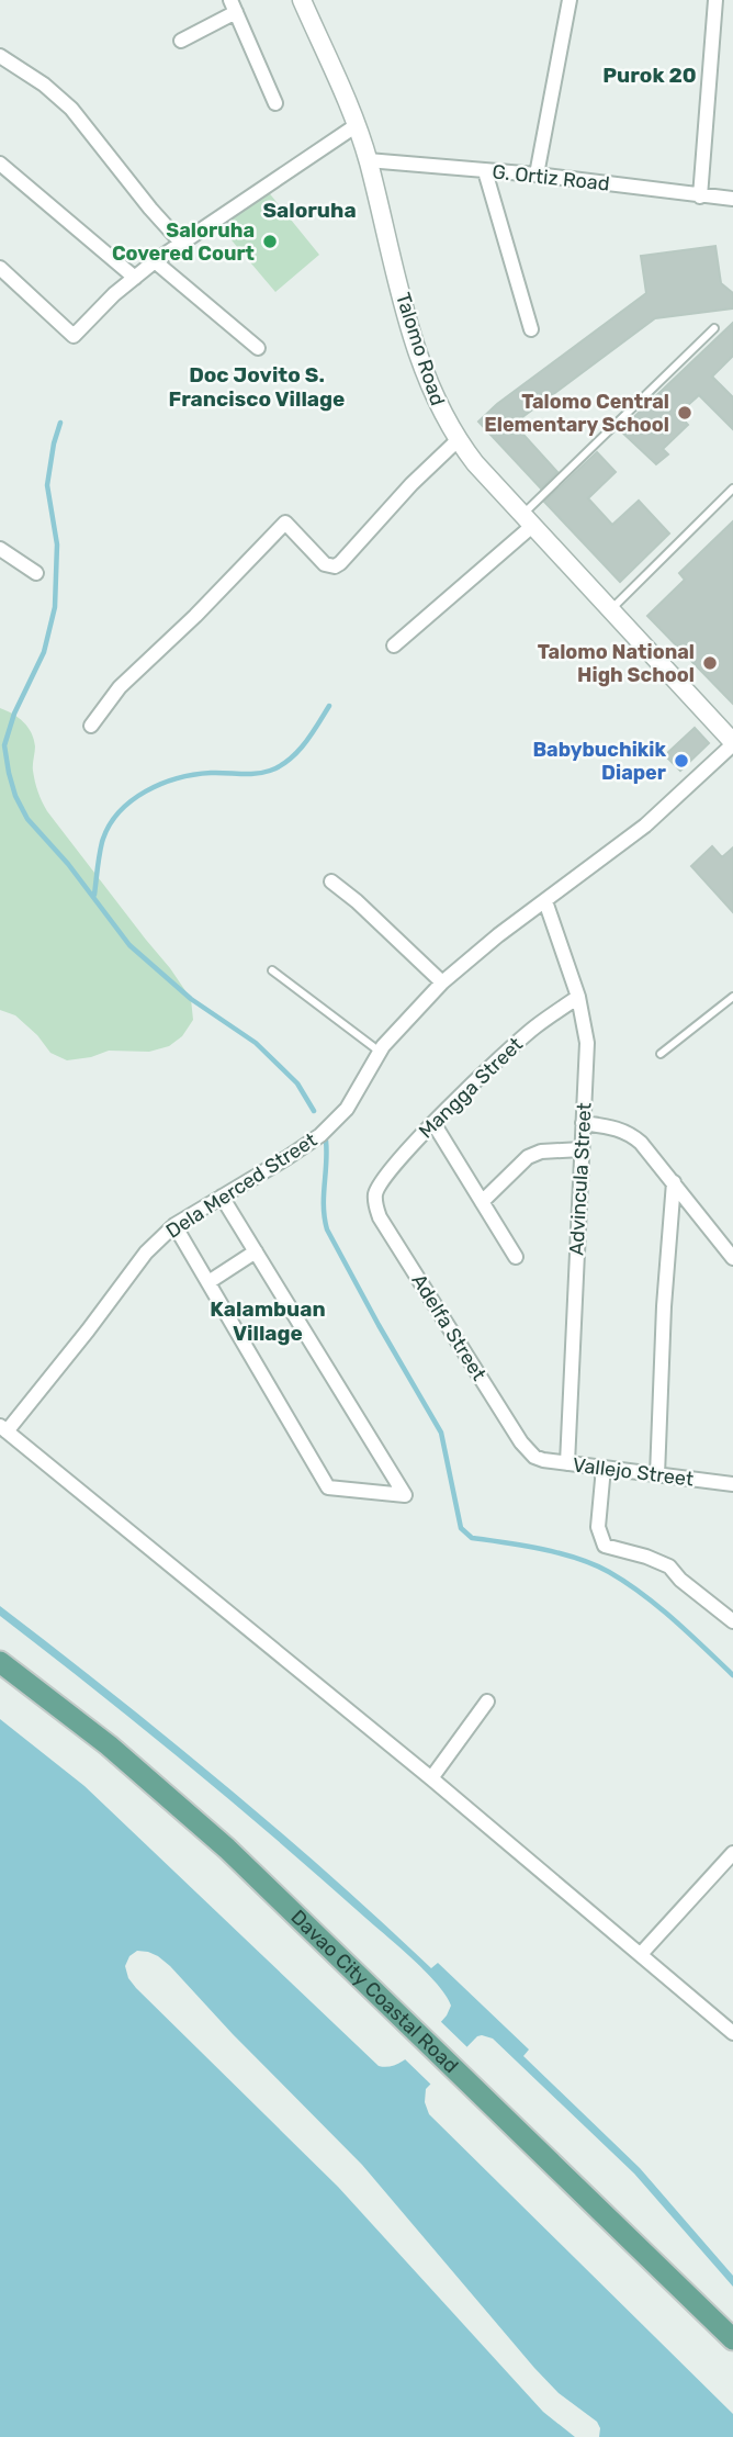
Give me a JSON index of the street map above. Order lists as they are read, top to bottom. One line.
{"streets":{"main road":["Davao City Coastal Road"],"street":["G. Ortiz Road","Talomo Road","Mangga Street","Advincula Street","Dela Merced Street","Adelfa Street","Vallejo Street"]},"crossings":[["G. Ortiz Road","Talomo Road"],["Talomo Road","Dela Merced Street"],["Mangga Street","Advincula Street"],["Mangga Street","Adelfa Street"],["Advincula Street","Dela Merced Street"],["Advincula Street","Vallejo Street"],["Adelfa Street","Vallejo Street"]],"districts":["Purok 20","Saloruha","Doc Jovito S. Francisco Village","Kalambuan Village"],"places":["Saloruha Covered Court","Talomo Central Elementary School","Talomo National High School","Babybuchikik Diaper"]}
